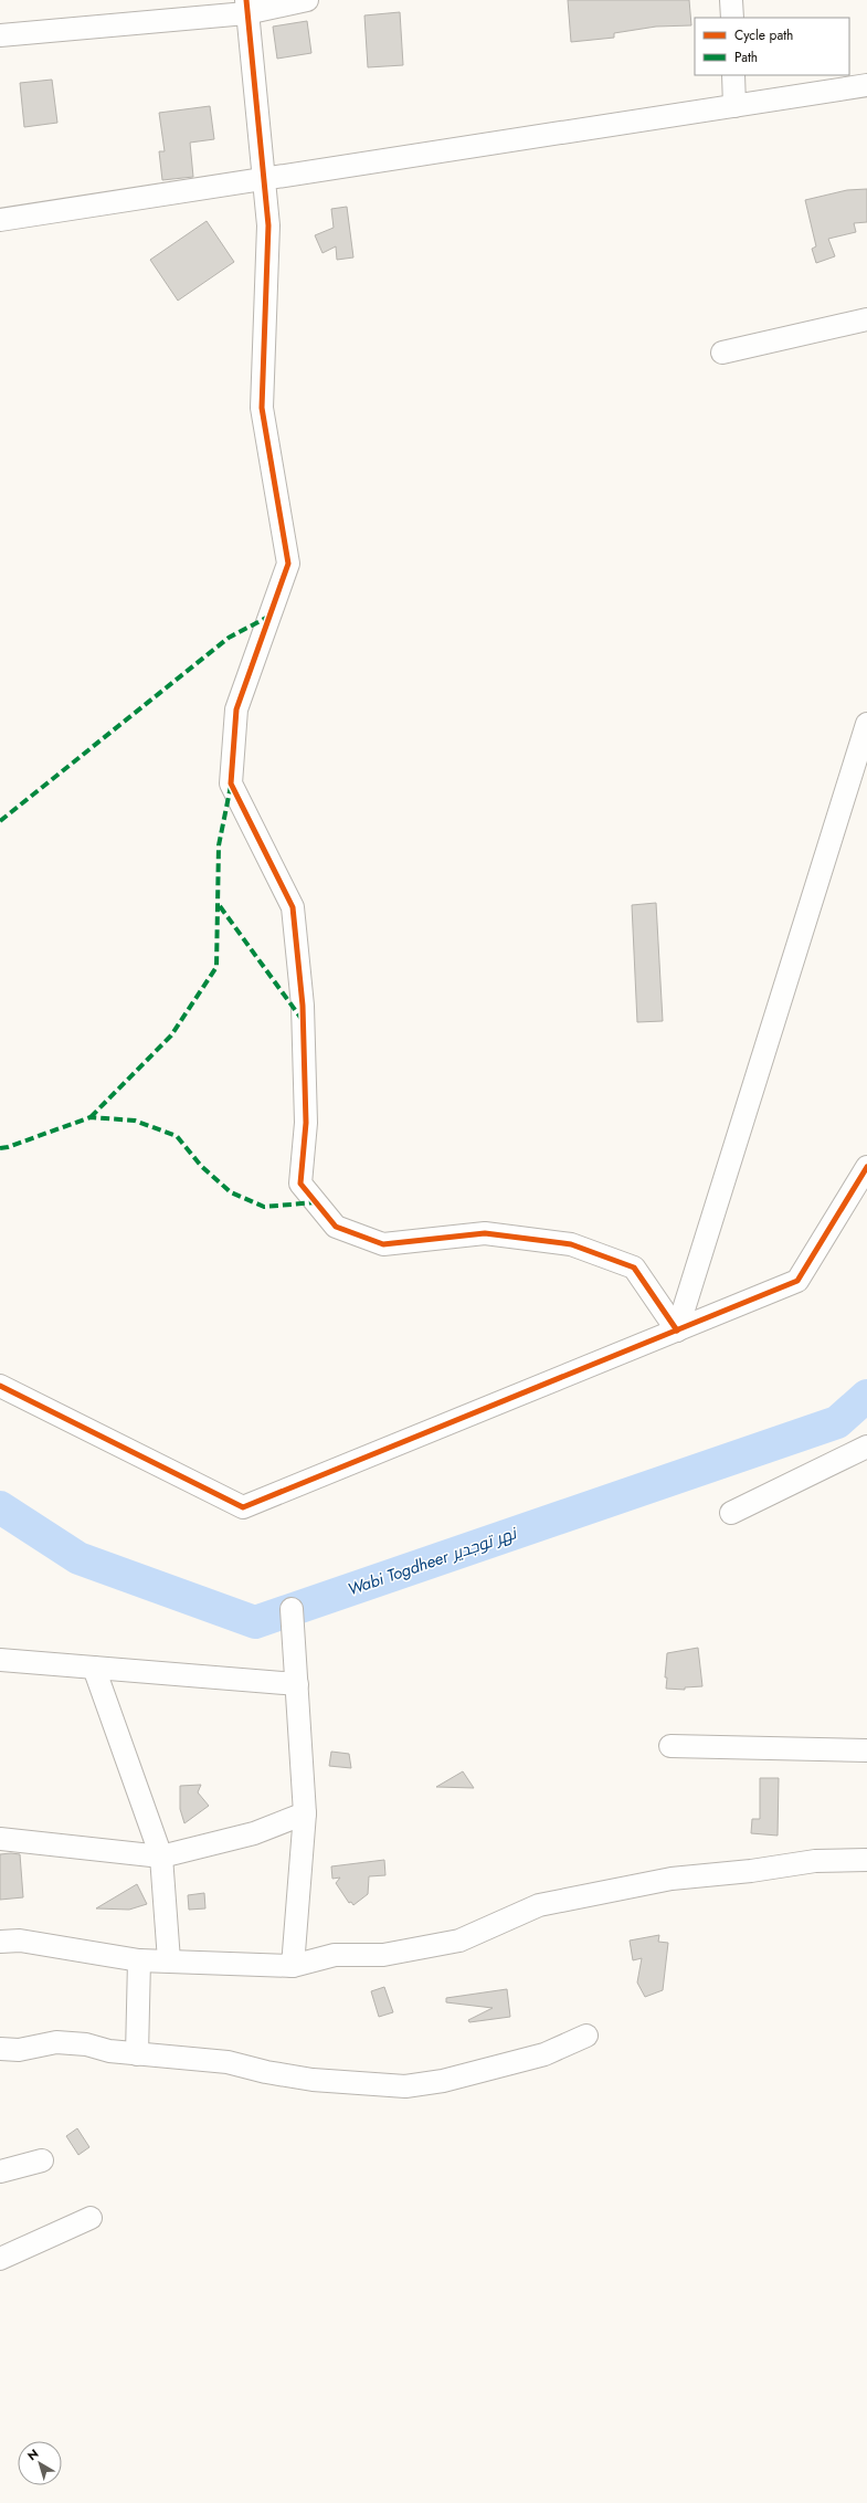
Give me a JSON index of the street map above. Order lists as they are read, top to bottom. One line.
{"water":["Wabi Togdheer نهر توجدير"],"legend":["Cycle path","Path"],"north":"top left"}
